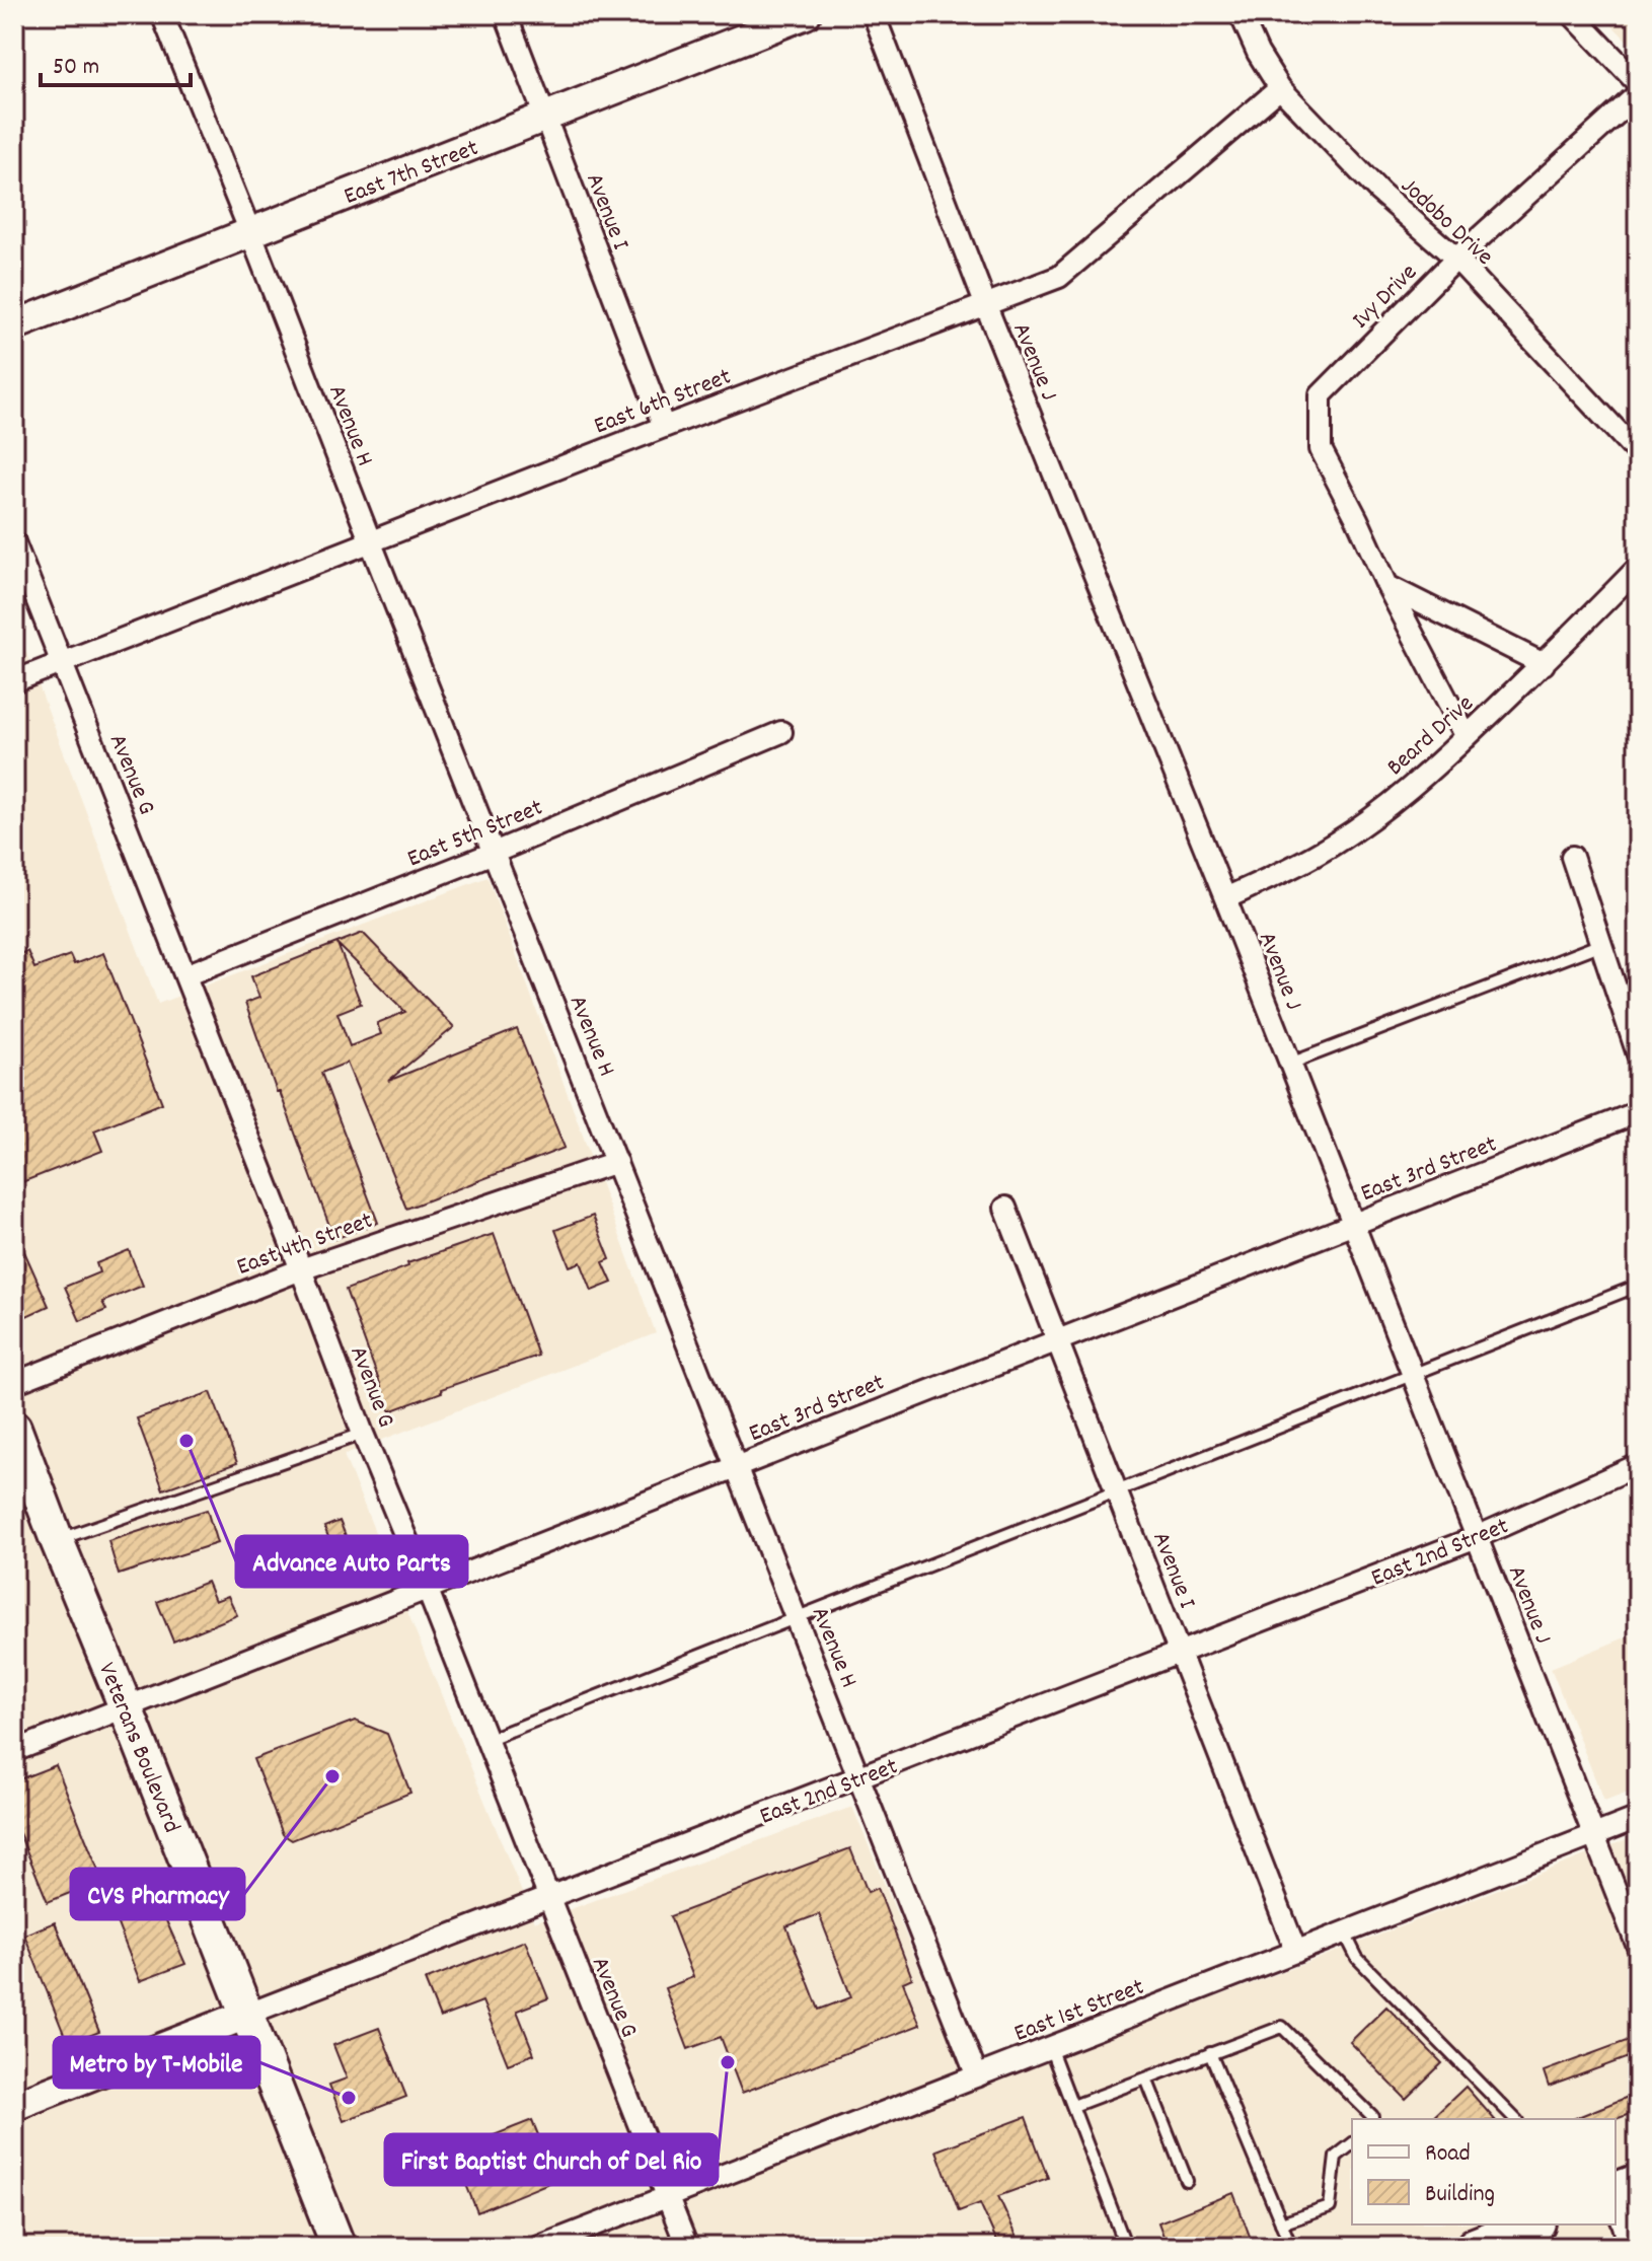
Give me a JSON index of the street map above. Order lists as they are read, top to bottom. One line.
{"streets":{"main road":["Veterans Boulevard"],"street":["East 7th Street","Avenue I","Jodobo Drive","Ivy Drive","Avenue J","East 6th Street","Avenue H","Beard Drive","Avenue G","East 5th Street","East 3rd Street","East 4th Street","East 2nd Street","East 1st Street"]},"crossings":[["East 7th Street","Avenue I"],["East 7th Street","Avenue H"],["Avenue I","East 6th Street"],["Avenue I","East 3rd Street"],["Avenue I","East 2nd Street"],["Avenue I","East 1st Street"],["Jodobo Drive","Ivy Drive"],["Jodobo Drive","East 6th Street"],["Ivy Drive","Beard Drive"],["Avenue J","East 6th Street"],["Avenue J","Beard Drive"],["Avenue J","East 3rd Street"],["Avenue J","East 2nd Street"],["Avenue J","East 1st Street"],["East 6th Street","Avenue H"],["East 6th Street","Avenue G"],["Avenue H","East 5th Street"],["Avenue H","East 3rd Street"],["Avenue H","East 4th Street"],["Avenue H","East 2nd Street"],["Avenue H","East 1st Street"],["Avenue G","East 5th Street"],["Avenue G","East 3rd Street"],["Avenue G","East 4th Street"],["Avenue G","East 2nd Street"],["Avenue G","East 1st Street"],["East 3rd Street","Veterans Boulevard"],["East 2nd Street","Veterans Boulevard"]],"places":["Advance Auto Parts","CVS Pharmacy","First Baptist Church of Del Rio","Metro by T-Mobile"],"legend":["Road","Building"],"scale_bar":"50 m"}
